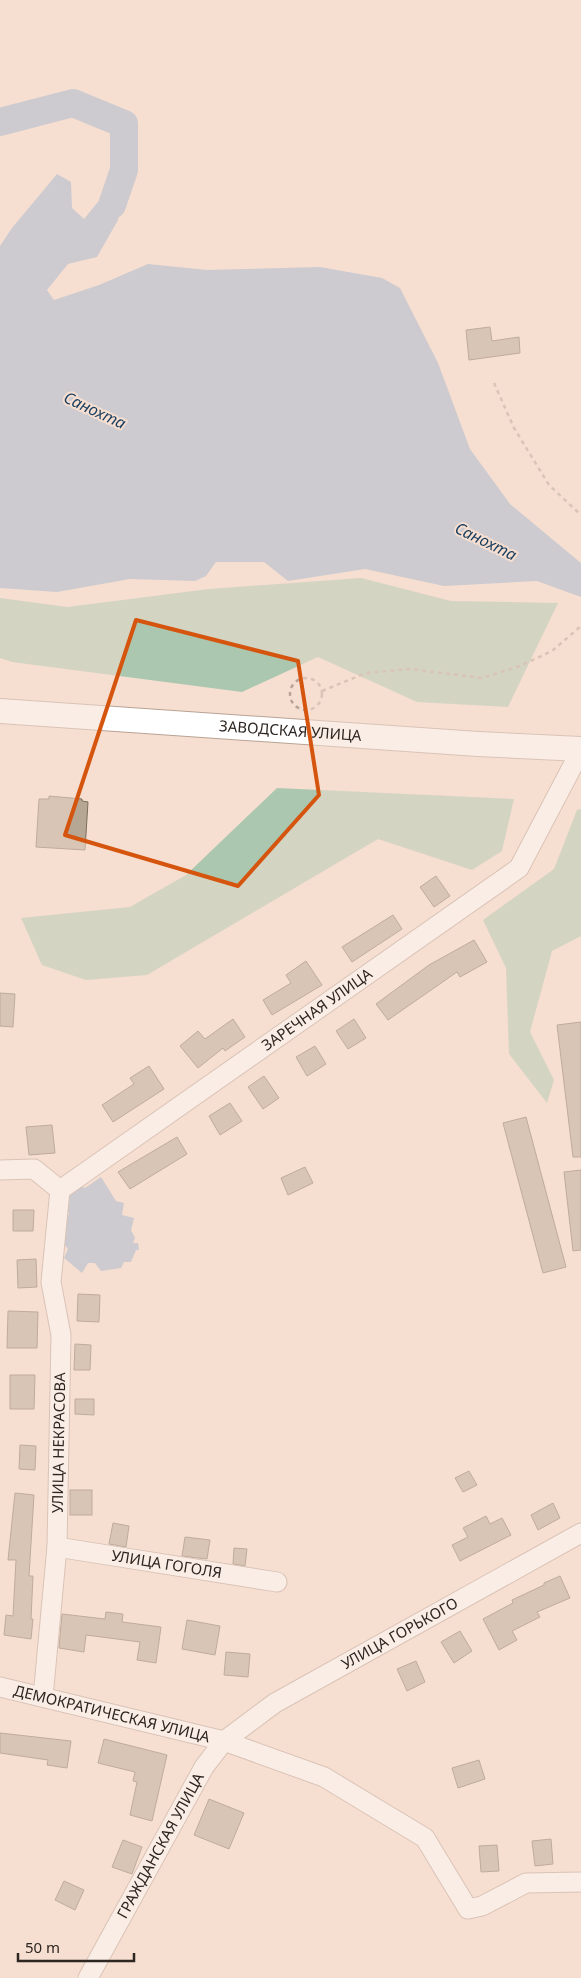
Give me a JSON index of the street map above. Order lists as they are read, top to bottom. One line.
{"streets":{"main road":["ЗАВОДСКАЯ УЛИЦА"],"street":["ЗАРЕЧНАЯ УЛИЦА","УЛИЦА НЕКРАСОВА","УЛИЦА ГОГОЛЯ","УЛИЦА ГОРЬКОГО","ДЕМОКРАТИЧЕСКАЯ УЛИЦА","ГРАЖДАНСКАЯ УЛИЦА"]},"crossings":[["ЗАВОДСКАЯ УЛИЦА","ЗАРЕЧНАЯ УЛИЦА"],["ЗАРЕЧНАЯ УЛИЦА","УЛИЦА НЕКРАСОВА"],["УЛИЦА НЕКРАСОВА","УЛИЦА ГОГОЛЯ"],["УЛИЦА НЕКРАСОВА","ДЕМОКРАТИЧЕСКАЯ УЛИЦА"],["УЛИЦА ГОРЬКОГО","ДЕМОКРАТИЧЕСКАЯ УЛИЦА"],["УЛИЦА ГОРЬКОГО","ГРАЖДАНСКАЯ УЛИЦА"],["ДЕМОКРАТИЧЕСКАЯ УЛИЦА","ГРАЖДАНСКАЯ УЛИЦА"]],"water":["Санохта"],"scale_bar":"50 m"}
